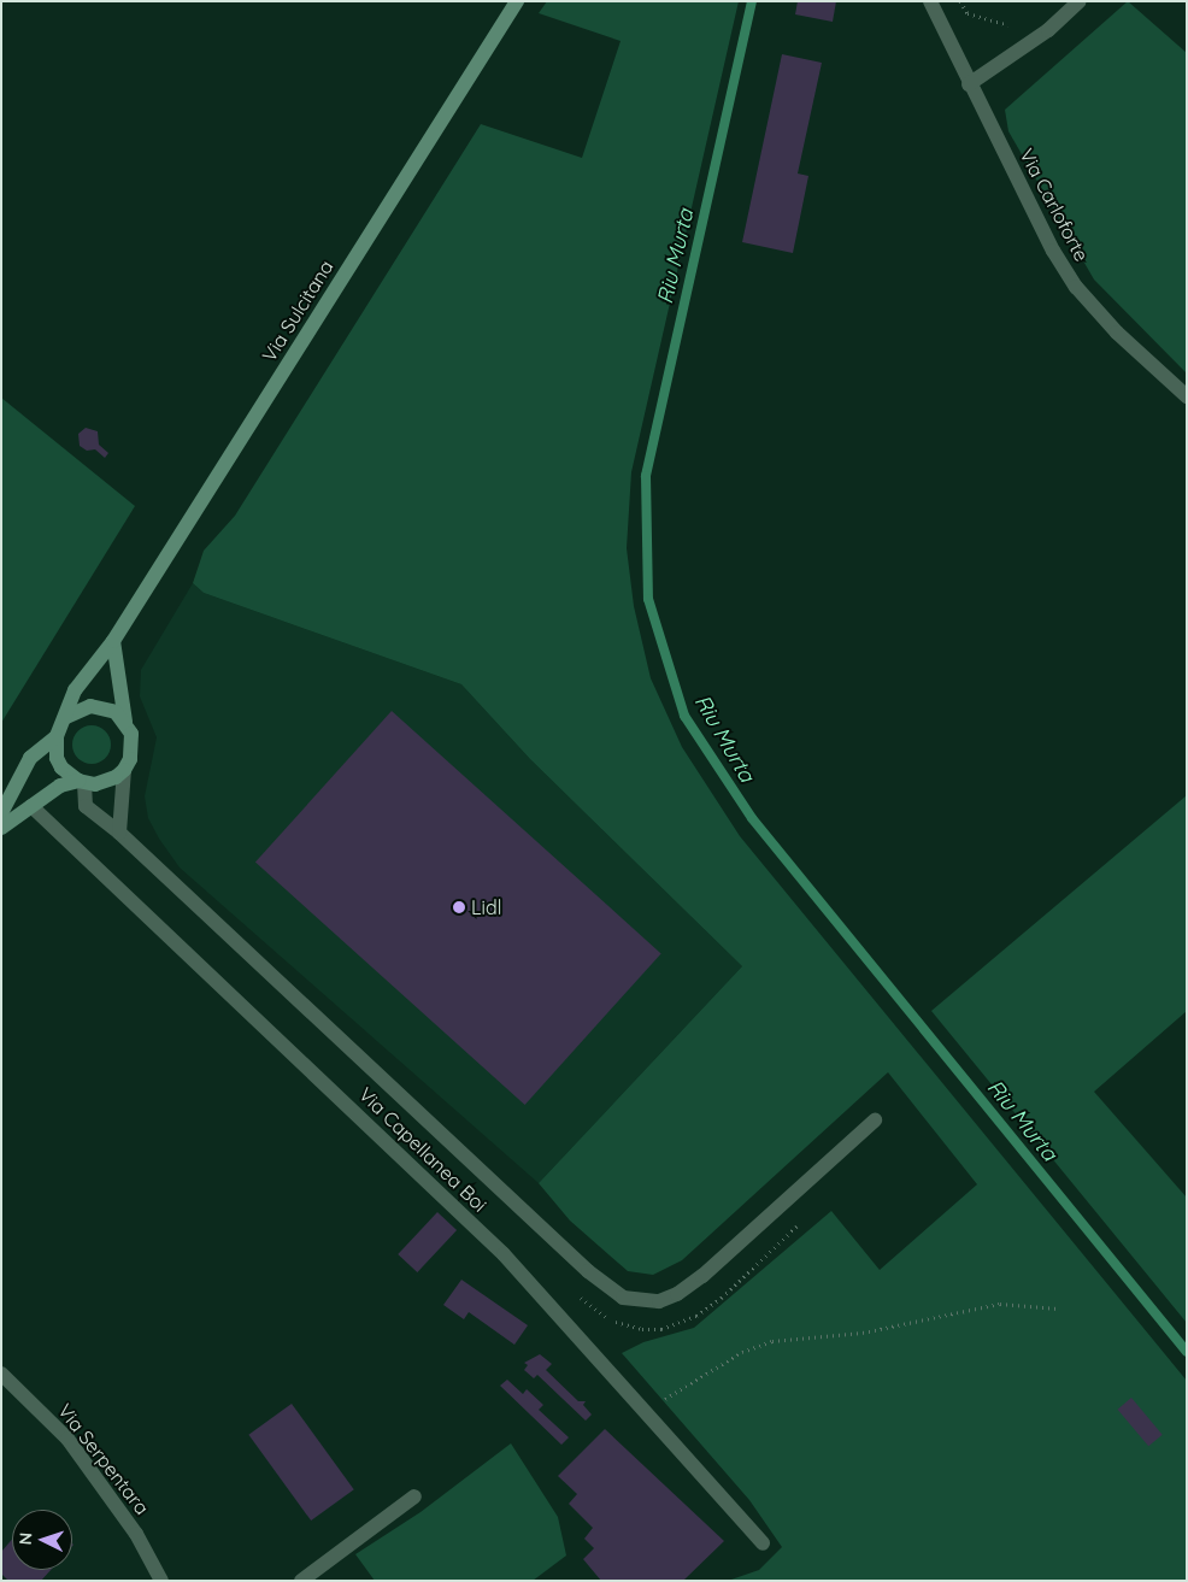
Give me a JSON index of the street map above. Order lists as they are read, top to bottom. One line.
{"streets":{"main road":["Via Sulcitana"],"street":["Via Carloforte","Via Capellanea Boi","Via Serpentara"]},"water":["Riu Murta"],"places":["Lidl"],"north":"left"}
